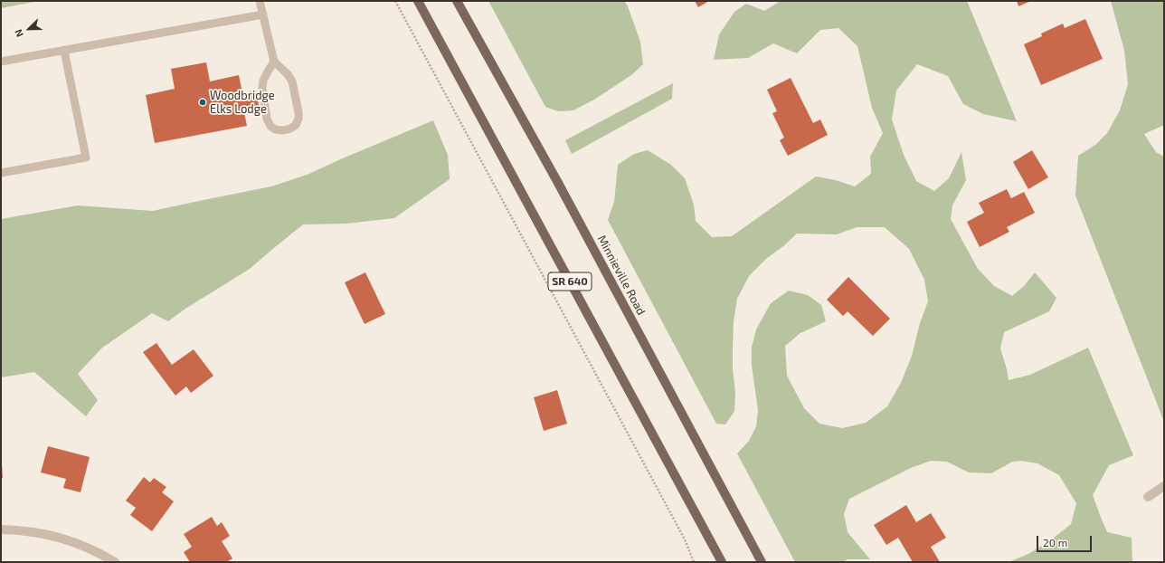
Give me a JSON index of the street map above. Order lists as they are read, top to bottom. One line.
{"streets":{"main road":["Minnieville Road","SR 640"]},"places":["Woodbridge Elks Lodge"],"scale_bar":"20 m","north":"bottom left"}
